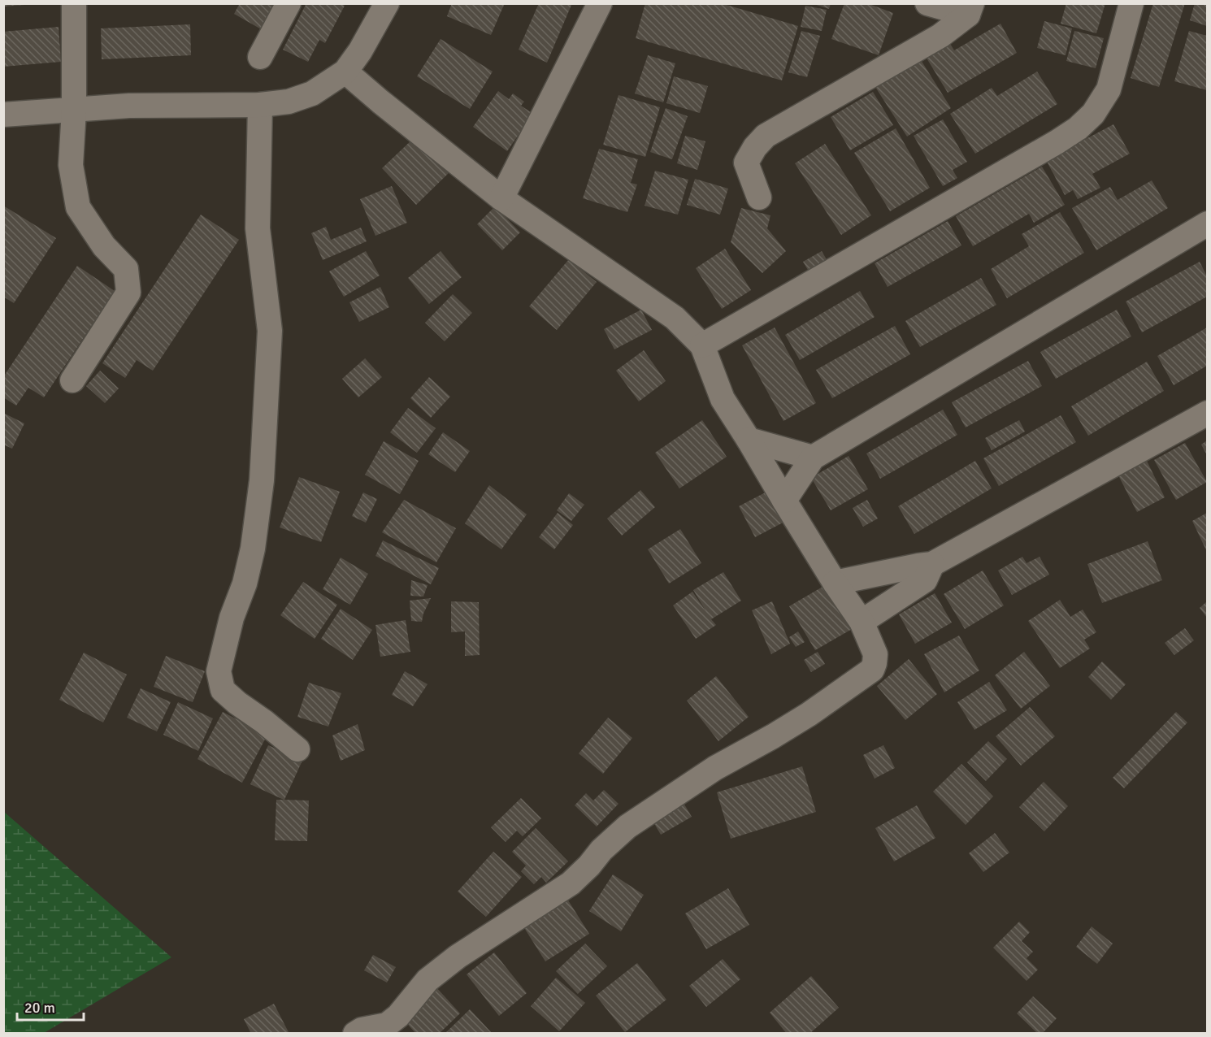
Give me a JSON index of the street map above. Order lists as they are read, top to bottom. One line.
{"scale_bar":"20 m"}
